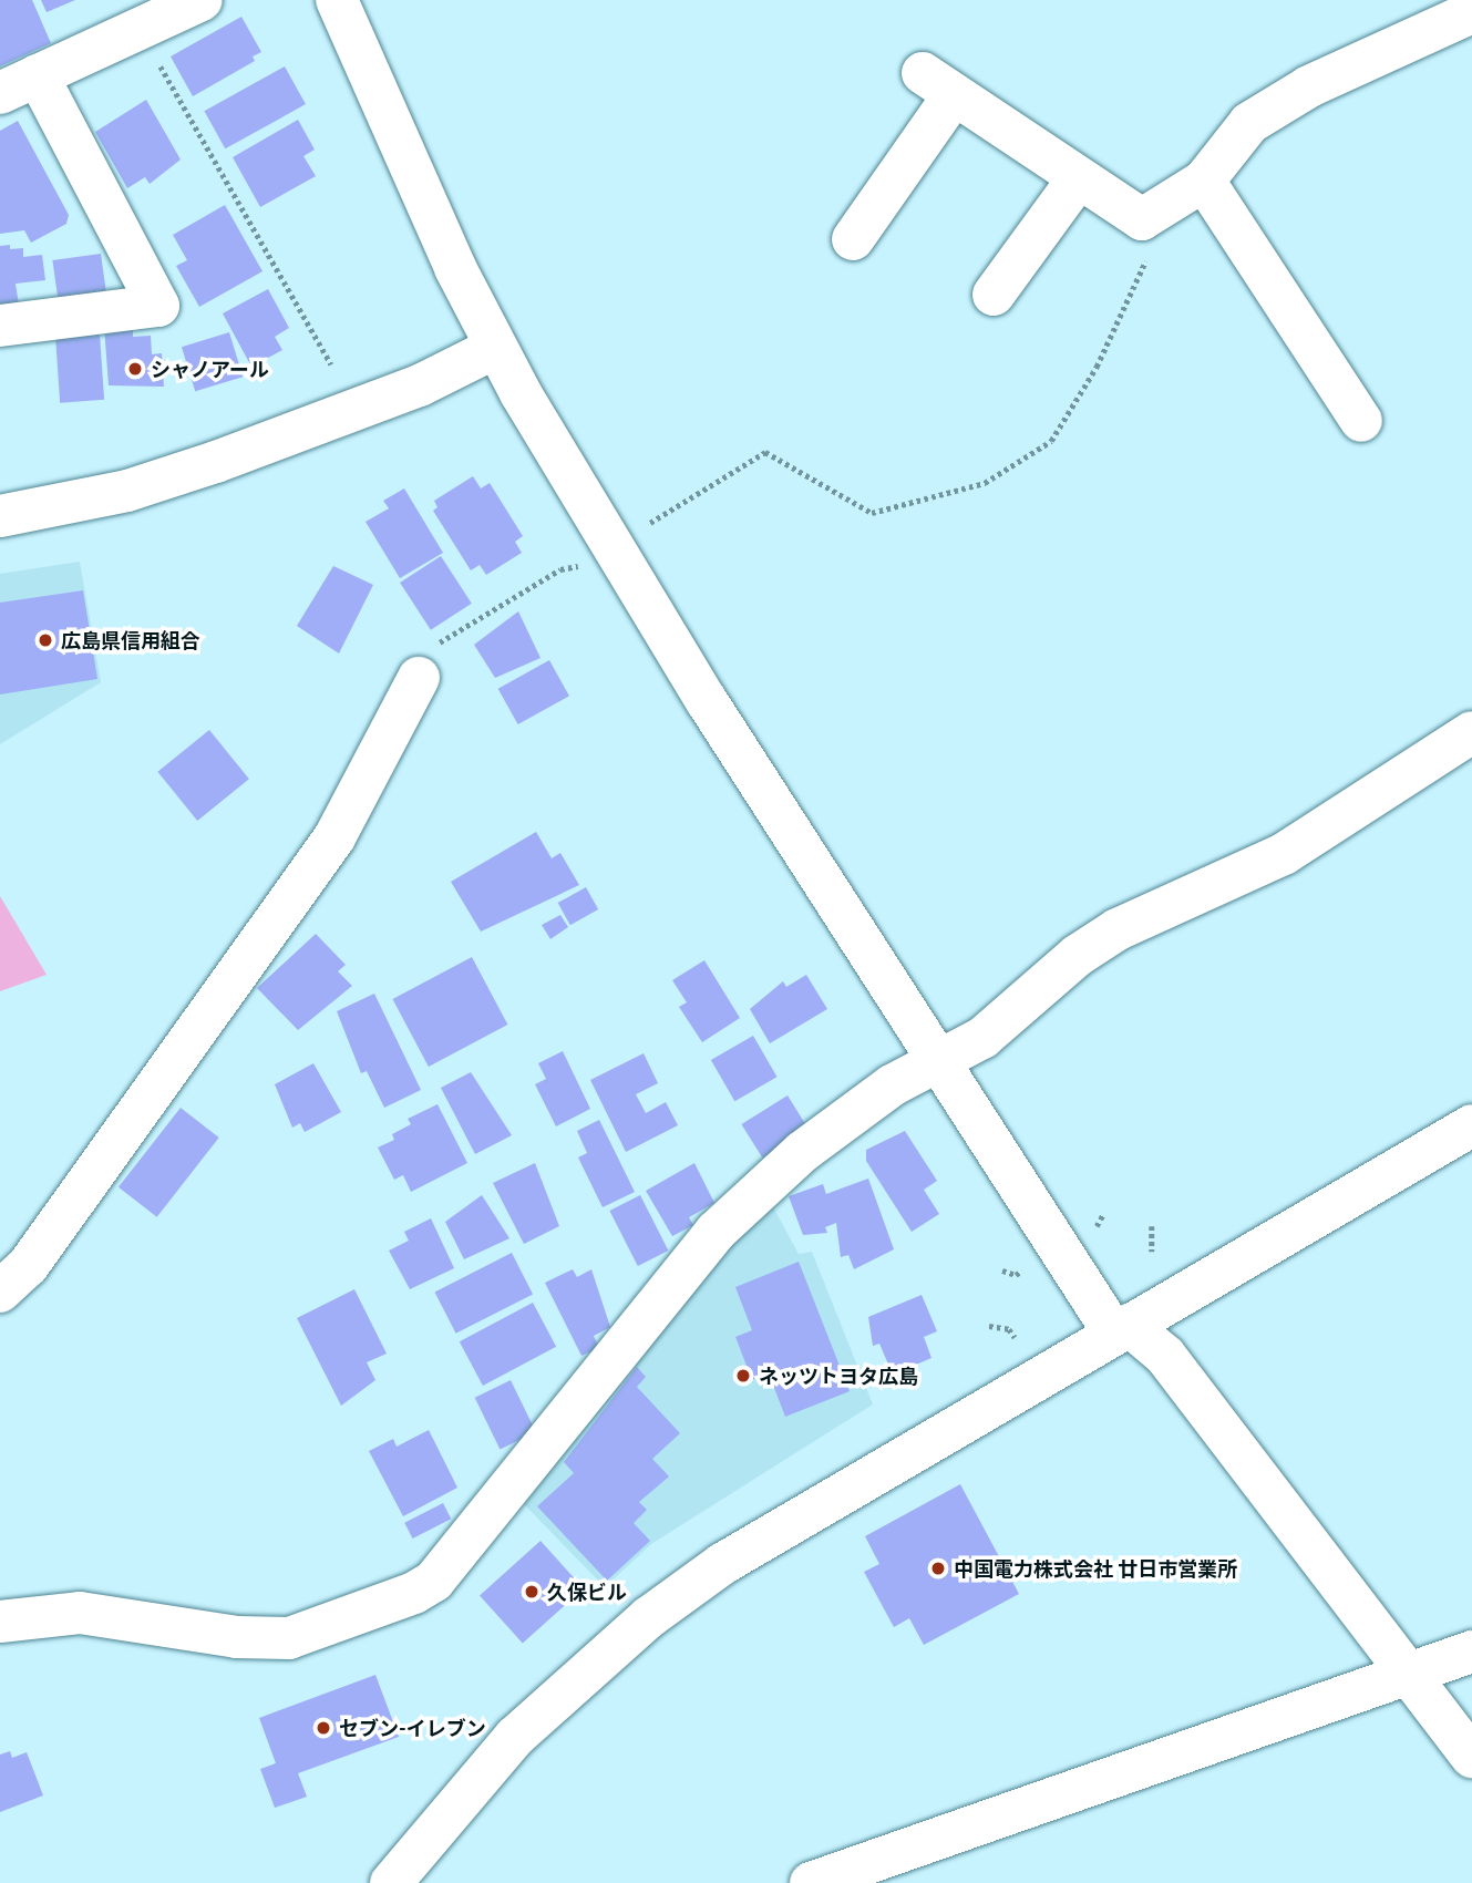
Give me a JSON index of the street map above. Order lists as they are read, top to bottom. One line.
{"places":["シャノアール","広島県信用組合","ネッツトヨタ広島","中国電力株式会社 廿日市営業所","久保ビル","セブン-イレブン"]}
